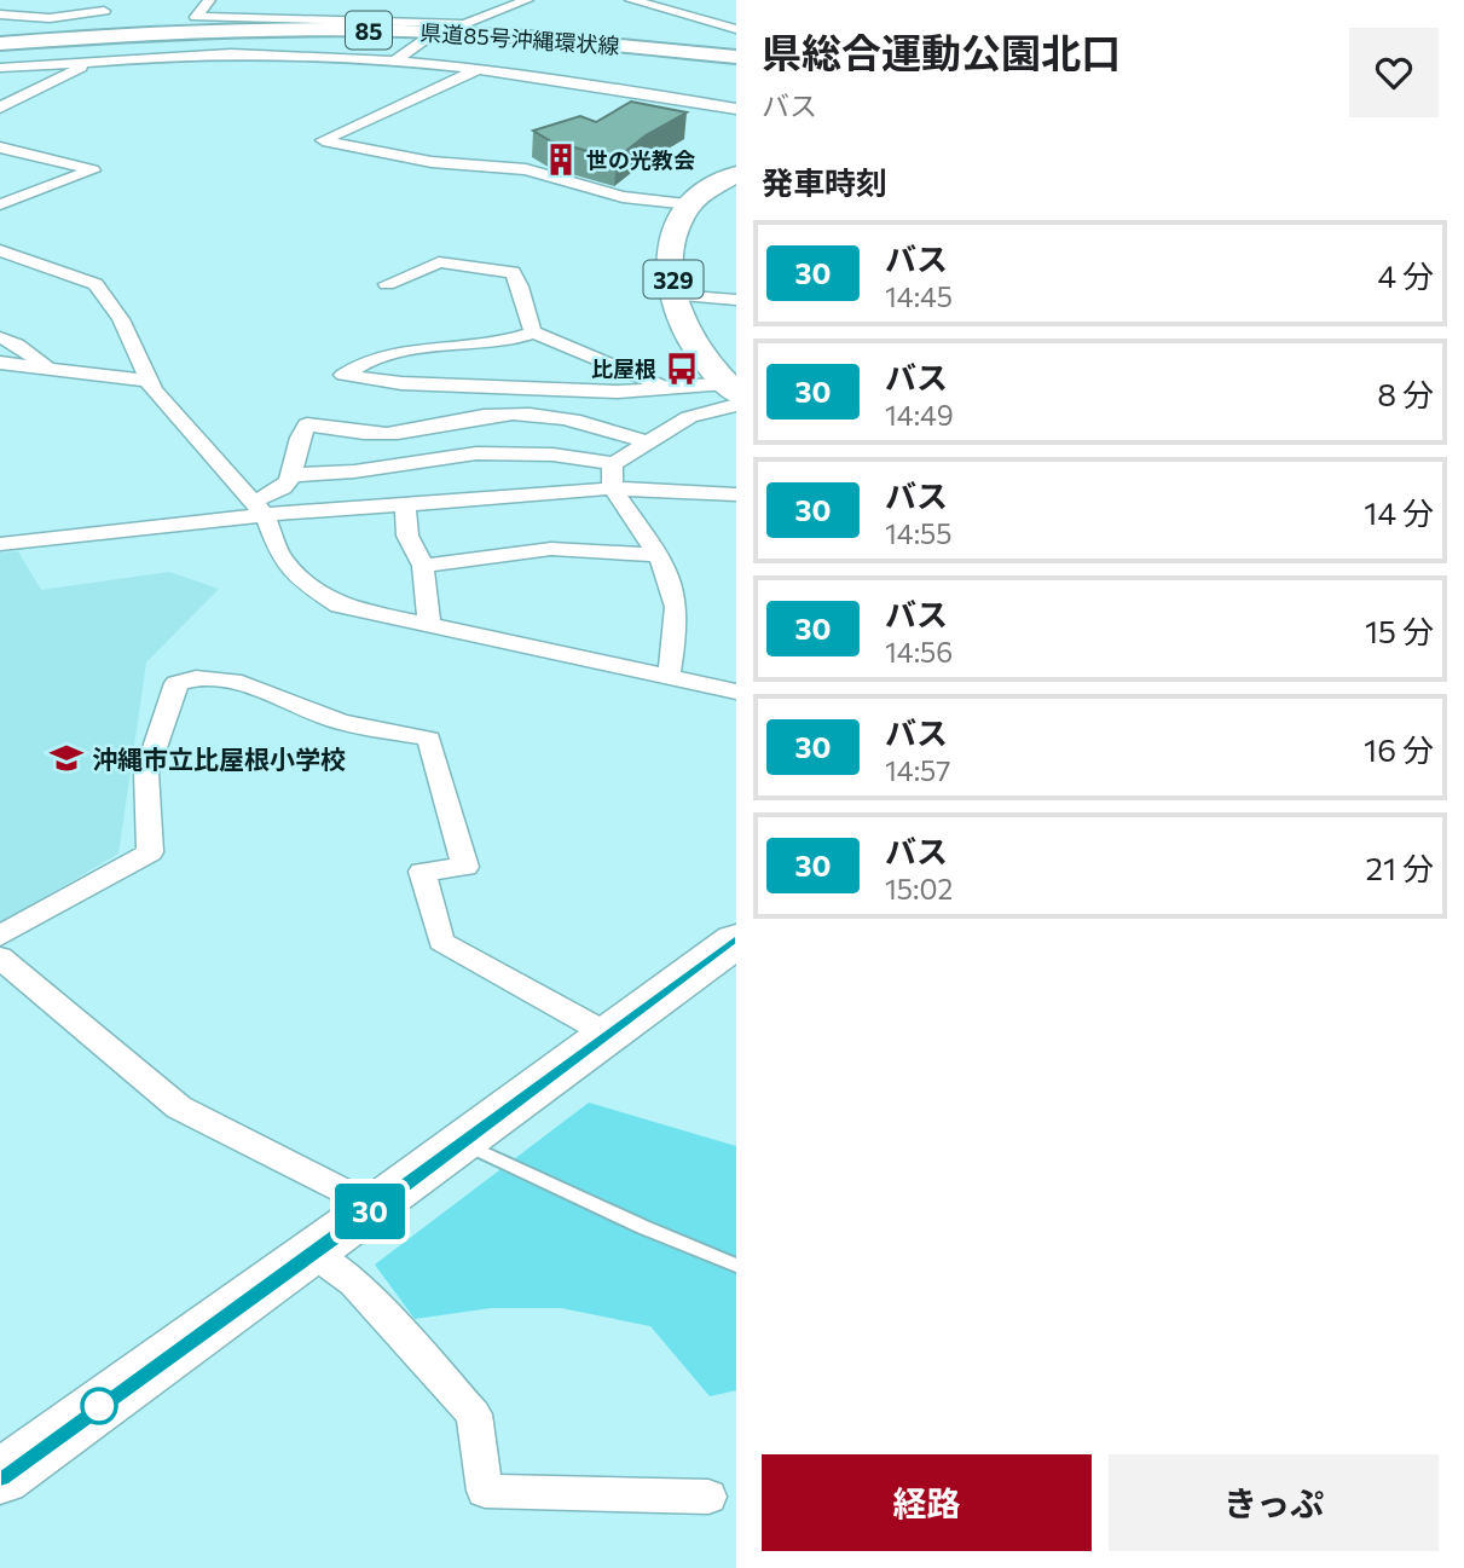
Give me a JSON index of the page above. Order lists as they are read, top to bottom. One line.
{"streets":{"highway":["329"],"main road":["85","県道85号沖縄環状線"]},"places":{"building":["世の光教会"],"bus stop":["比屋根"],"school or university":["沖縄市立比屋根小学校"]},"lines":["bus line 30"],"page":{"on_map":"30","heading":[["県総合運動公園北口","バス"],"発車時刻"],"list":[{"mark":"30","name":"バス","note":"14:45","value":"4 分"},{"mark":"30","name":"バス","note":"14:49","value":"8 分"},{"mark":"30","name":"バス","note":"14:55","value":"14 分"},{"mark":"30","name":"バス","note":"14:56","value":"15 分"},{"mark":"30","name":"バス","note":"14:57","value":"16 分"},{"mark":"30","name":"バス","note":"15:02","value":"21 分"}],"buttons":["経路","きっぷ"]}}
